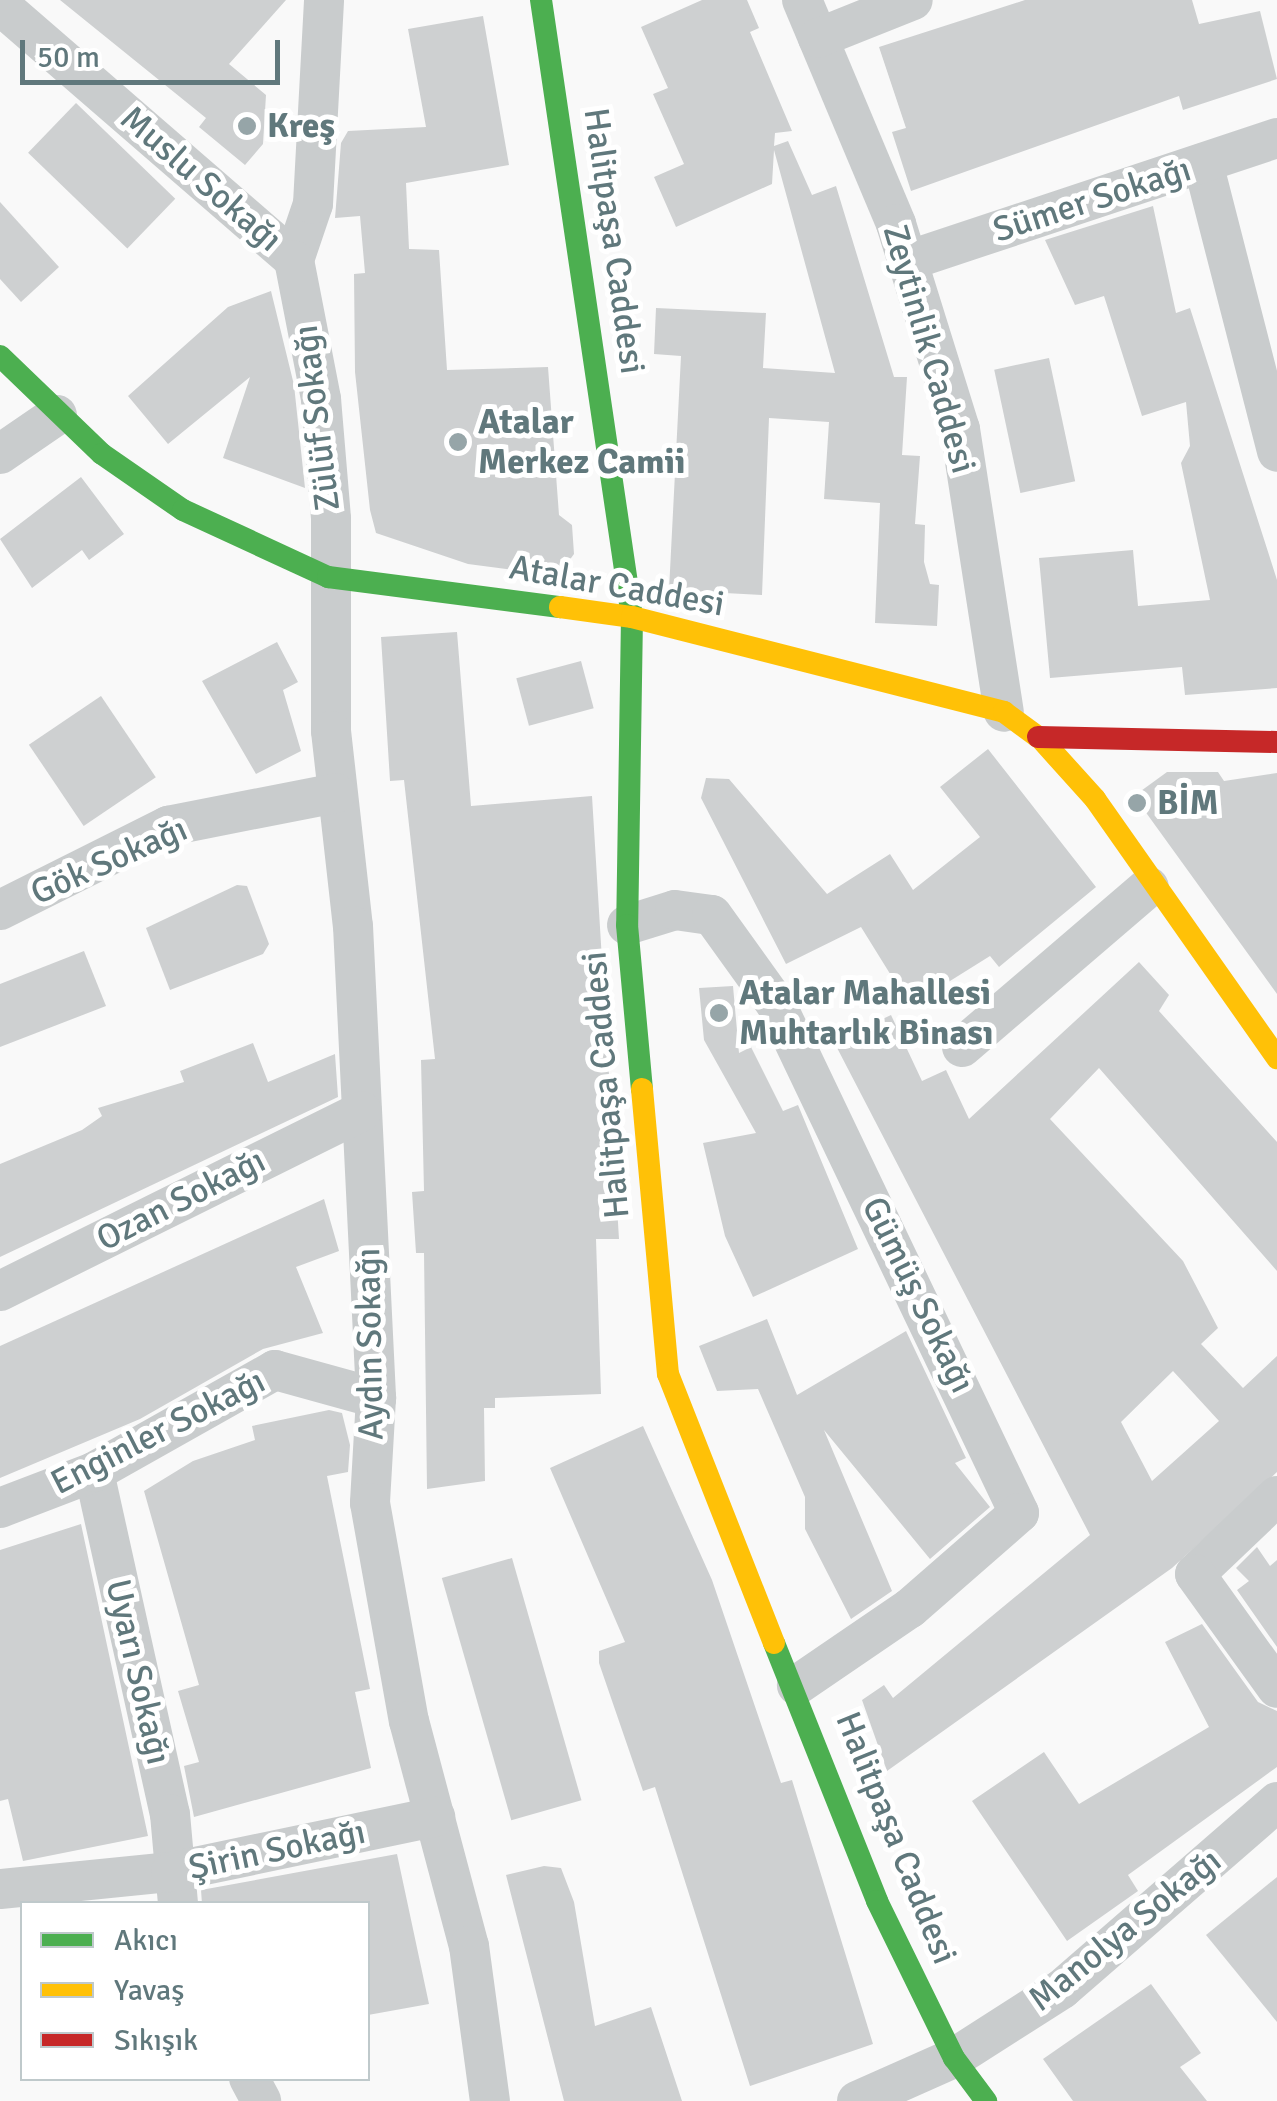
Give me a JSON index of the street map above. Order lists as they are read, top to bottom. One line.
{"streets":{"street":["Muslu Sokağı","Sümer Sokağı","Halitpaşa Caddesi","Zeytinlik Caddesi","Zülüf Sokağı","Atalar Caddesi","Gök Sokağı","Ozan Sokağı","Gümüş Sokağı","Aydın Sokağı","Enginler Sokağı","Uyarı Sokağı","Şirin Sokağı","Manolya Sokağı"]},"crossings":[["Muslu Sokağı","Zülüf Sokağı"],["Sümer Sokağı","Zeytinlik Caddesi"],["Halitpaşa Caddesi","Atalar Caddesi"],["Halitpaşa Caddesi","Gümüş Sokağı"],["Halitpaşa Caddesi","Manolya Sokağı"],["Zeytinlik Caddesi","Atalar Caddesi"],["Zülüf Sokağı","Atalar Caddesi"],["Zülüf Sokağı","Aydın Sokağı"],["Atalar Caddesi","Aydın Sokağı"],["Gök Sokağı","Aydın Sokağı"],["Ozan Sokağı","Aydın Sokağı"],["Aydın Sokağı","Enginler Sokağı"],["Aydın Sokağı","Şirin Sokağı"],["Enginler Sokağı","Uyarı Sokağı"],["Uyarı Sokağı","Şirin Sokağı"]],"places":["Kreş","Atalar Merkez Camii","BİM","Atalar Mahallesi Muhtarlık Binası"],"legend":["Akıcı","Yavaş","Sıkışık"],"scale_bar":"50 m"}
